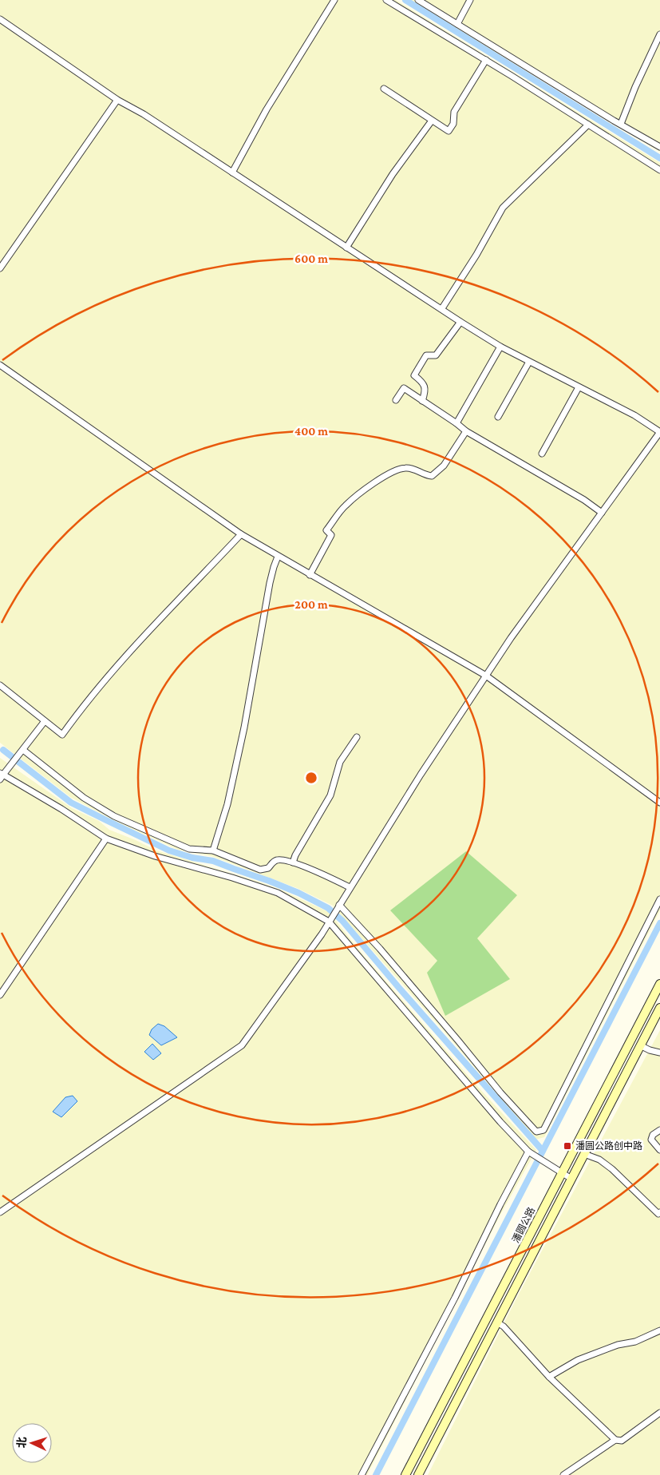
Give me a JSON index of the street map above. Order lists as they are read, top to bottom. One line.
{"streets":{"main road":["潘圆公路"]},"places":{"transit":["潘圆公路创中路"]},"north":"left","rings":["600 m","400 m","200 m"]}
